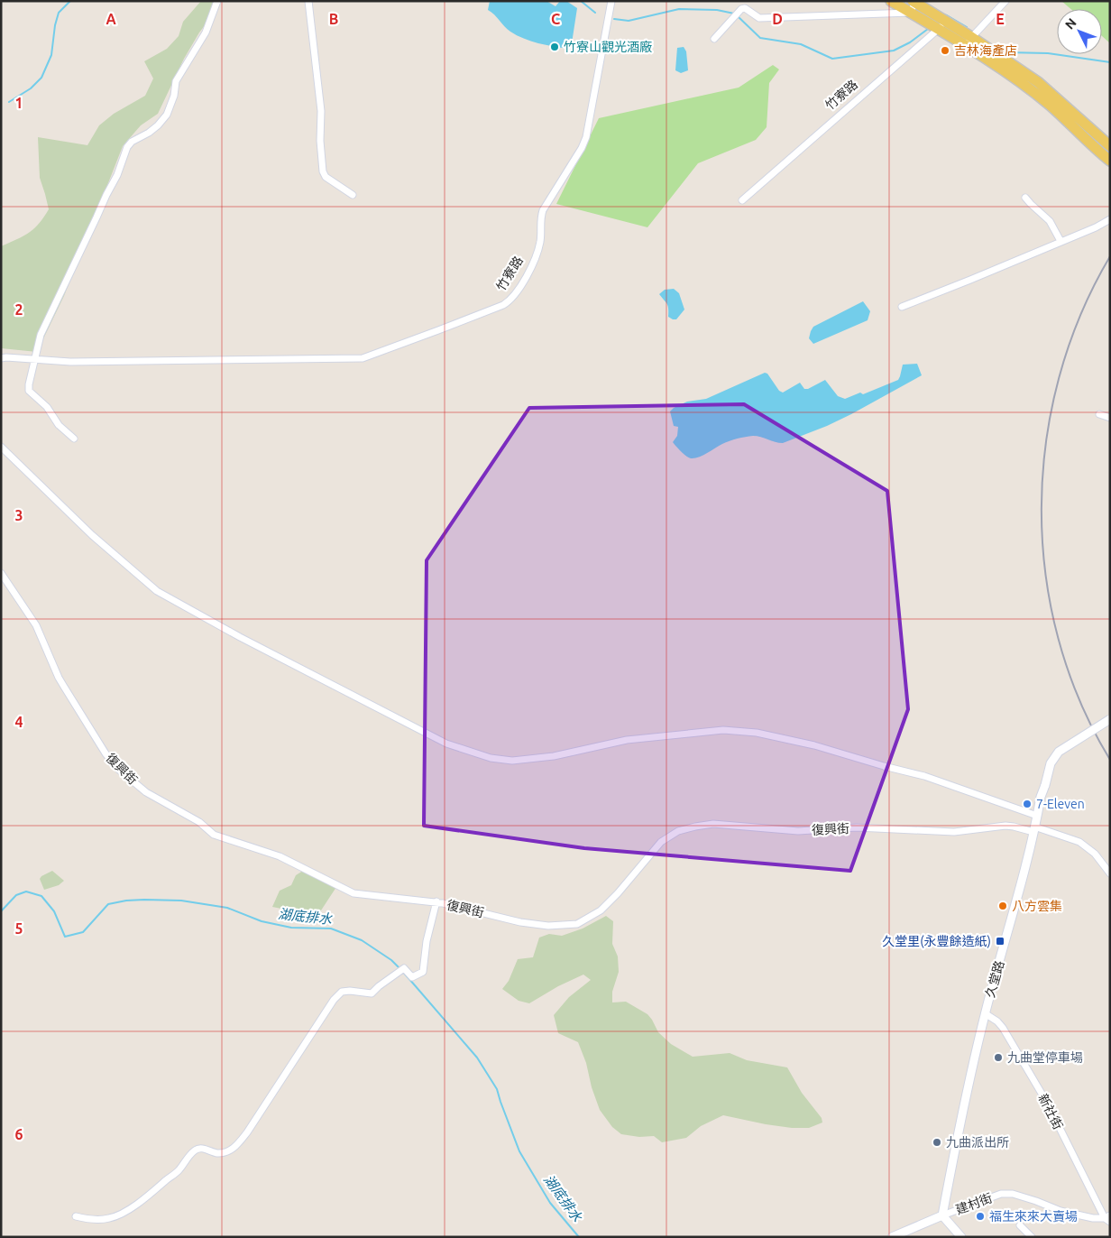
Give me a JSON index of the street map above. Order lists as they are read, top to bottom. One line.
{"streets":{"street":["竹寮路","復興街","久堂路","新社街","建村街"]},"crossings":[["復興街","久堂路"],["久堂路","新社街"],["久堂路","建村街"],["新社街","建村街"]],"water":["湖底排水"],"places":{"other":["竹寮山觀光酒廠","吉林海產店","7-Eleven","八方雲集","九曲堂停車場","九曲派出所","福生來來大賣場"],"transit":["久堂里(永豐餘造紙)"]},"north":"top left","grid":{"columns":["A","B","C","D","E"],"rows":["1","2","3","4","5","6"]}}
